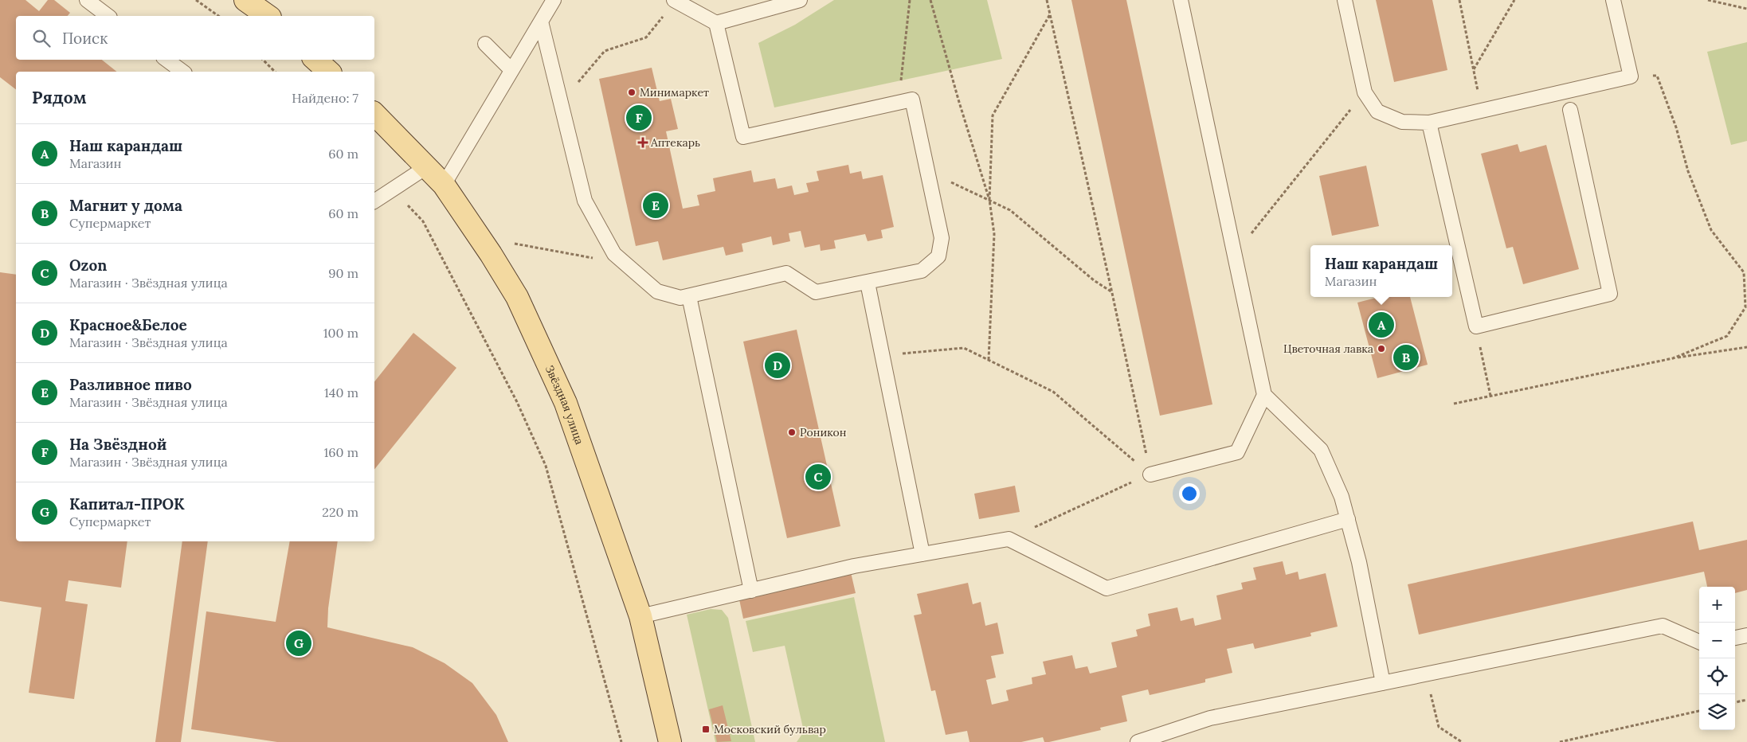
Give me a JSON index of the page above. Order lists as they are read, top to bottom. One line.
{"streets":{"main road":["Звёздная улица"]},"places":{"other":["Минимаркет","Цветочная лавка","Роникон"],"health":["Аптекарь"],"transit":["Московский бульвар"]},"page":{"search":"Поиск","heading":["Рядом","Найдено: 7"],"pins":["F","E","A","B","D","C","G"],"list":[{"mark":"A","name":"Наш карандаш","note":"Магазин","value":"60 m"},{"mark":"B","name":"Магнит у дома","note":"Супермаркет","value":"60 m"},{"mark":"C","name":"Ozon","note":"Магазин · Звёздная улица","value":"90 m"},{"mark":"D","name":"Красное&Белое","note":"Магазин · Звёздная улица","value":"100 m"},{"mark":"E","name":"Разливное пиво","note":"Магазин · Звёздная улица","value":"140 m"},{"mark":"F","name":"На Звёздной","note":"Магазин · Звёздная улица","value":"160 m"},{"mark":"G","name":"Капитал-ПРОК","note":"Супермаркет","value":"220 m"}],"popup":["Наш карандаш","Магазин"],"map_buttons":["+","−"]}}
